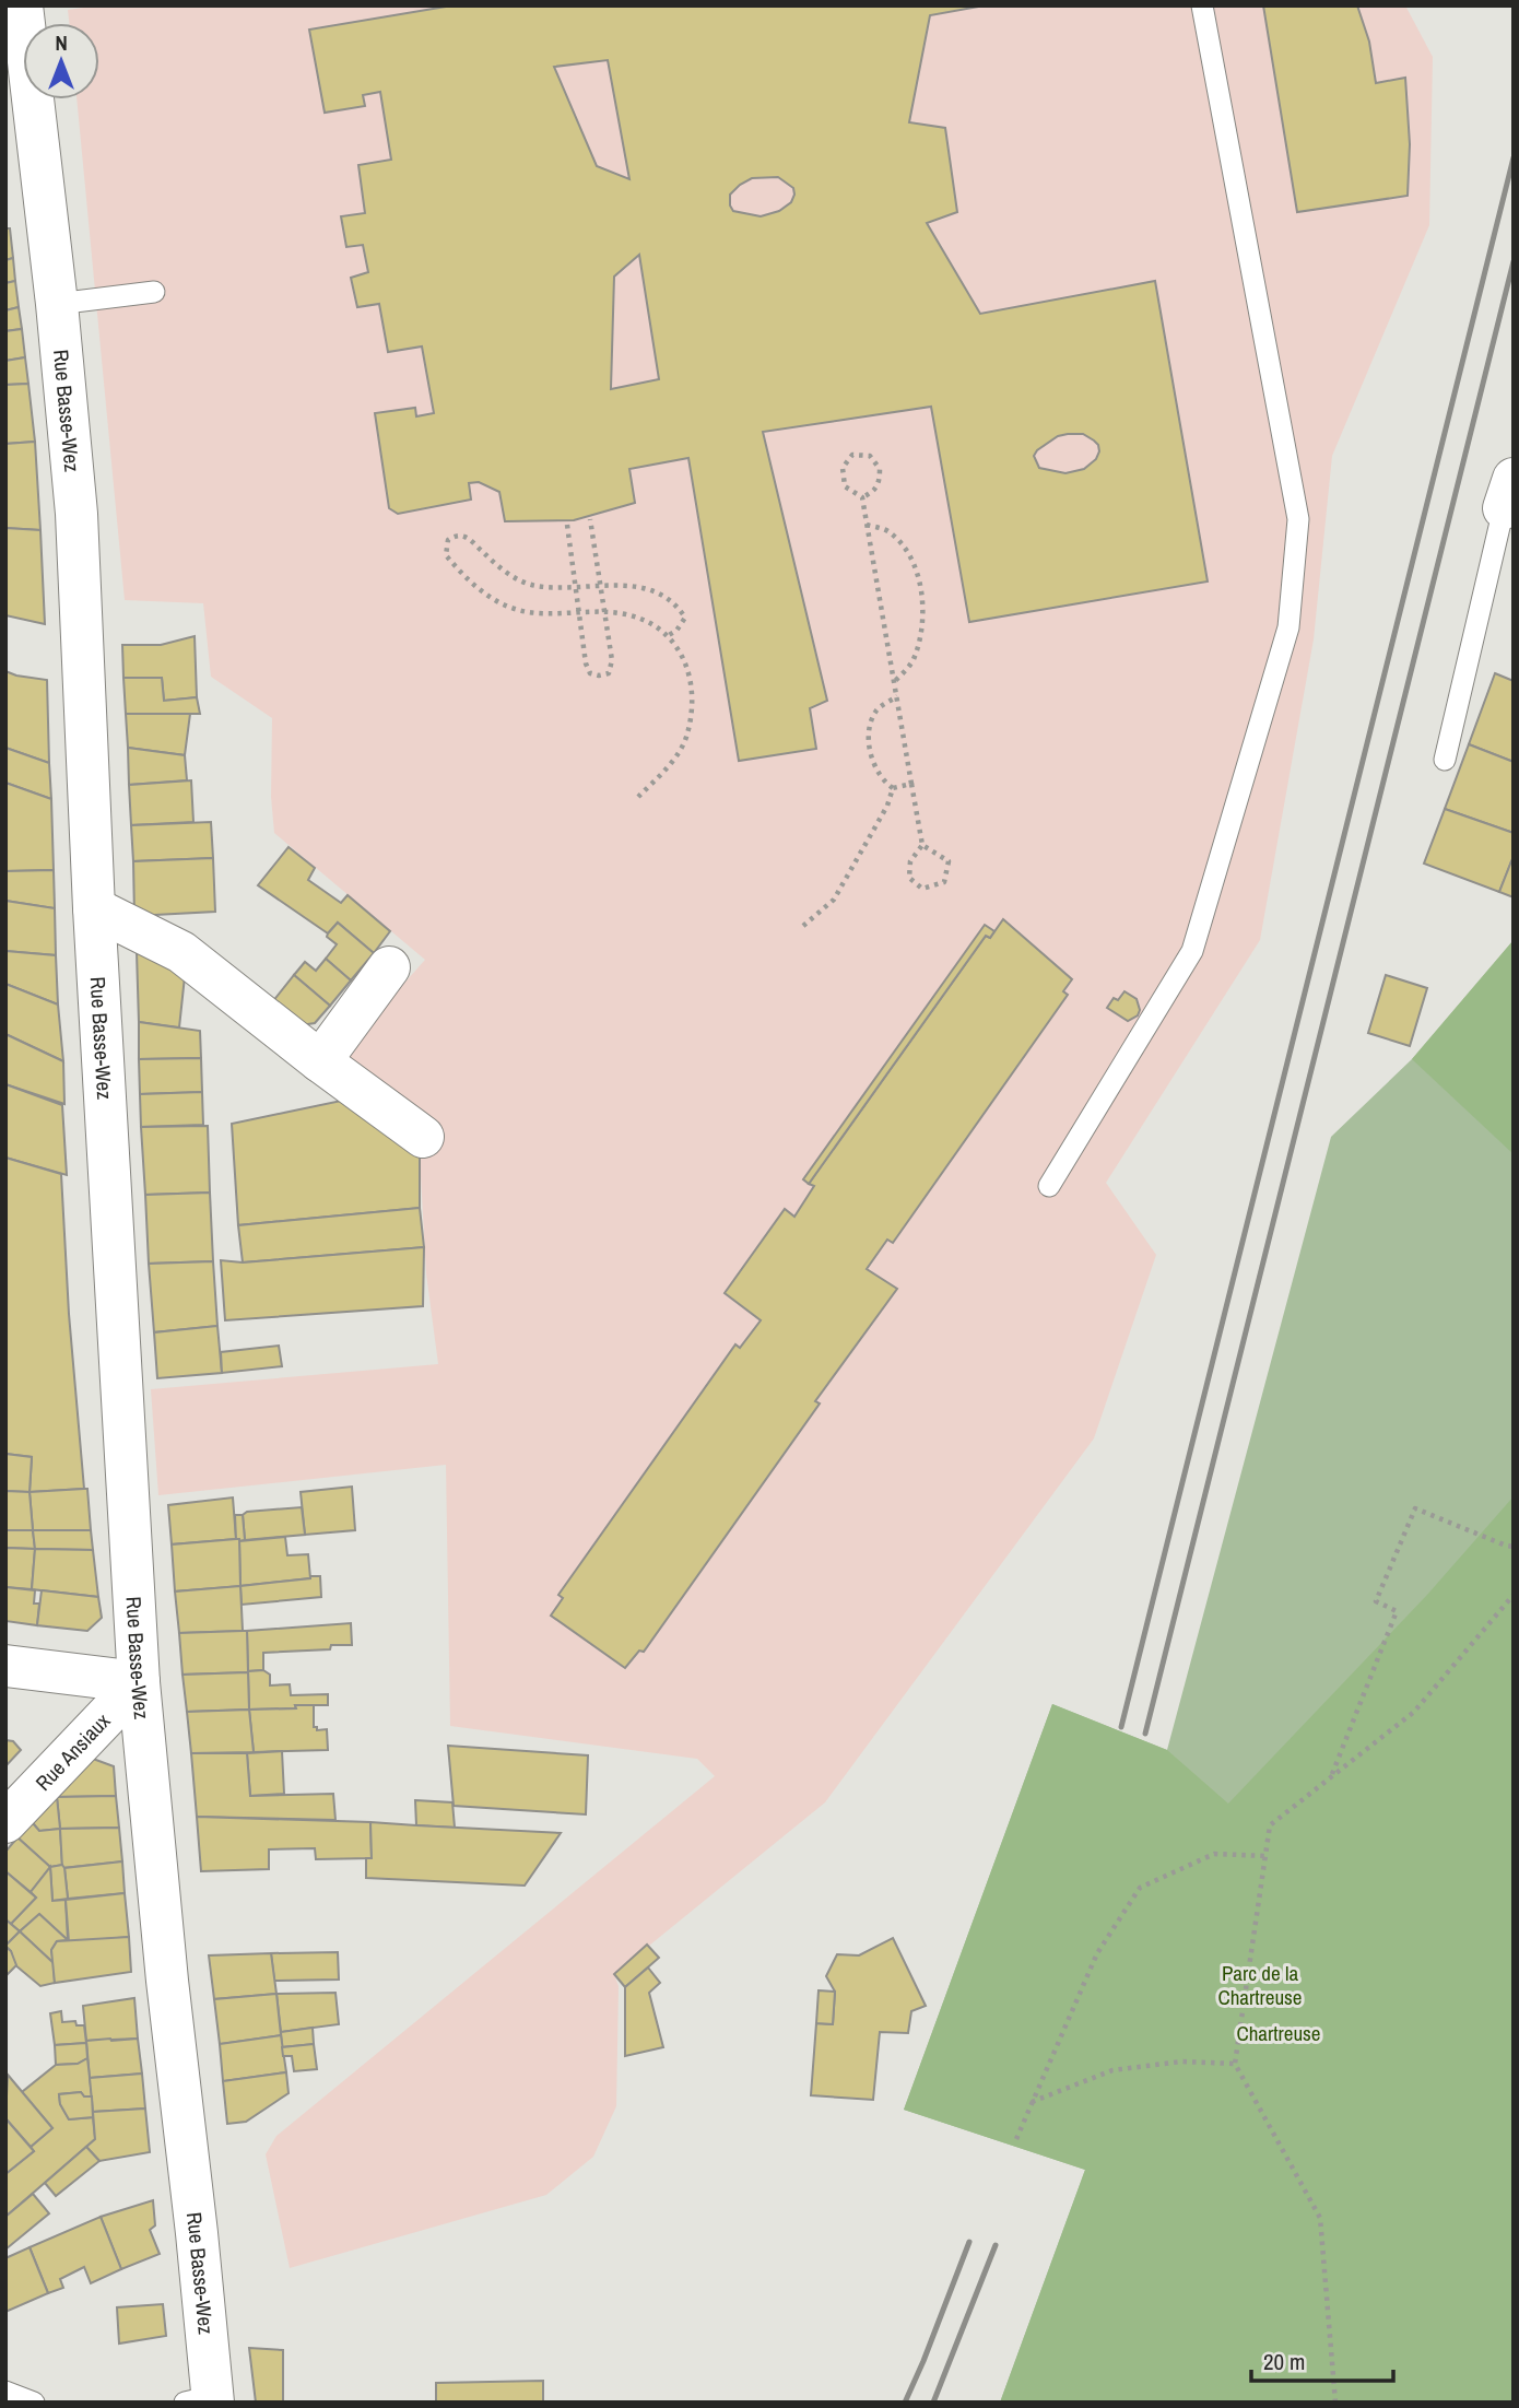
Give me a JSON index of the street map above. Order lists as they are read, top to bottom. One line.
{"streets":{"street":["Rue Basse-Wez","Rue Ansiaux"]},"crossings":[["Rue Basse-Wez","Rue Ansiaux"]],"parks":["Parc de la Chartreuse","Chartreuse"],"scale_bar":"20 m","north":"top"}
